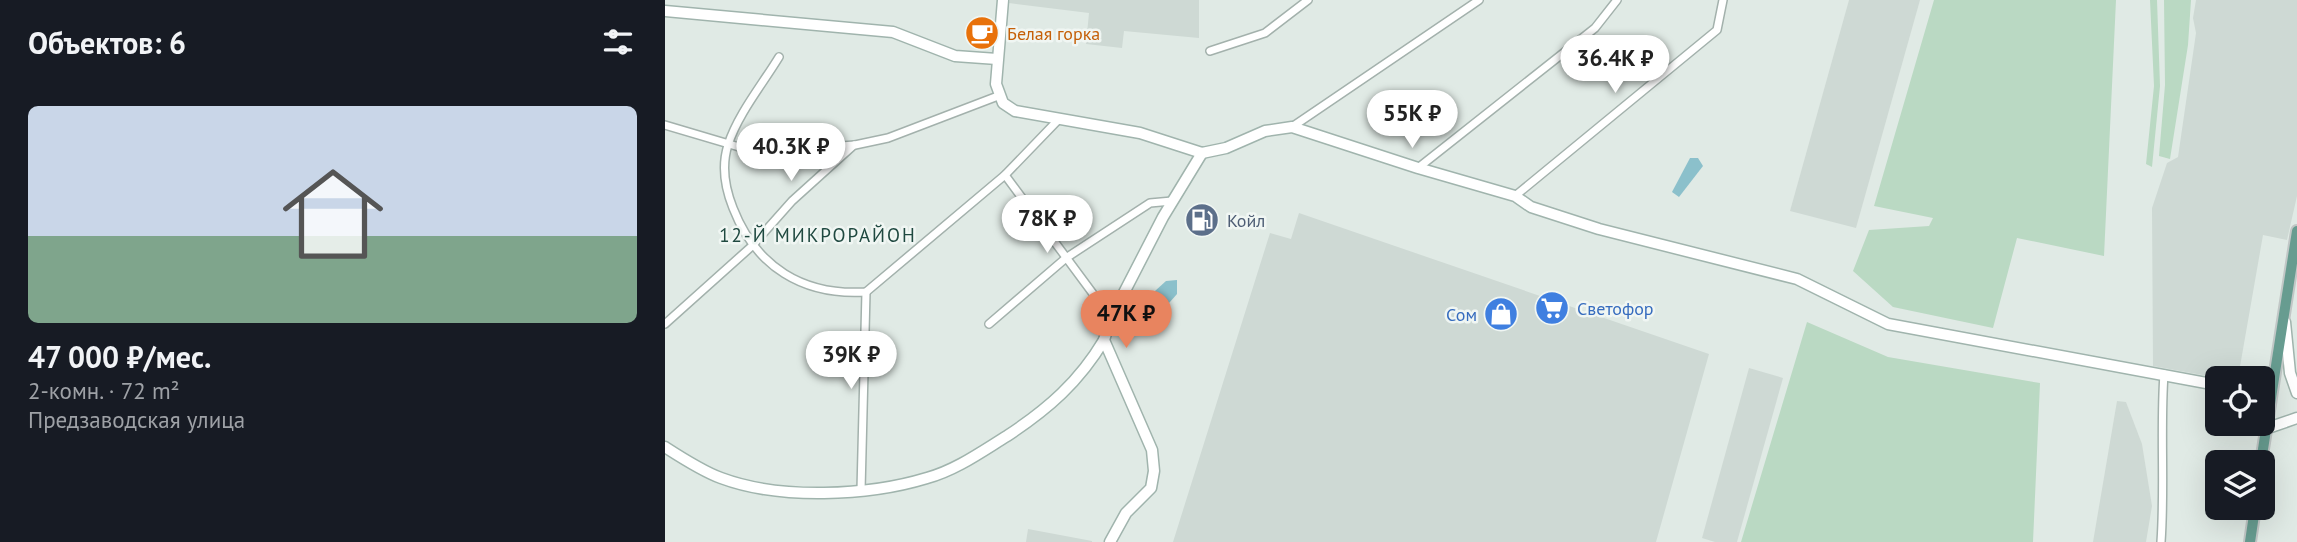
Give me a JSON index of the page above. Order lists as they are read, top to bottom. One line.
{"districts":["12-Й МИКРОРАЙОН"],"places":{"cafe":["Белая горка"],"fuel station":["Койл"],"supermarket":["Светофор"],"shop":["Сом"]},"page":{"heading":"Объектов: 6","price":["36.4K ₽","55K ₽","40.3K ₽","78K ₽","47K ₽","39K ₽"],"list":[{"name":"47 000 ₽/мес.","note":"2-комн. · 72 m² · Предзаводская улица"}]}}
